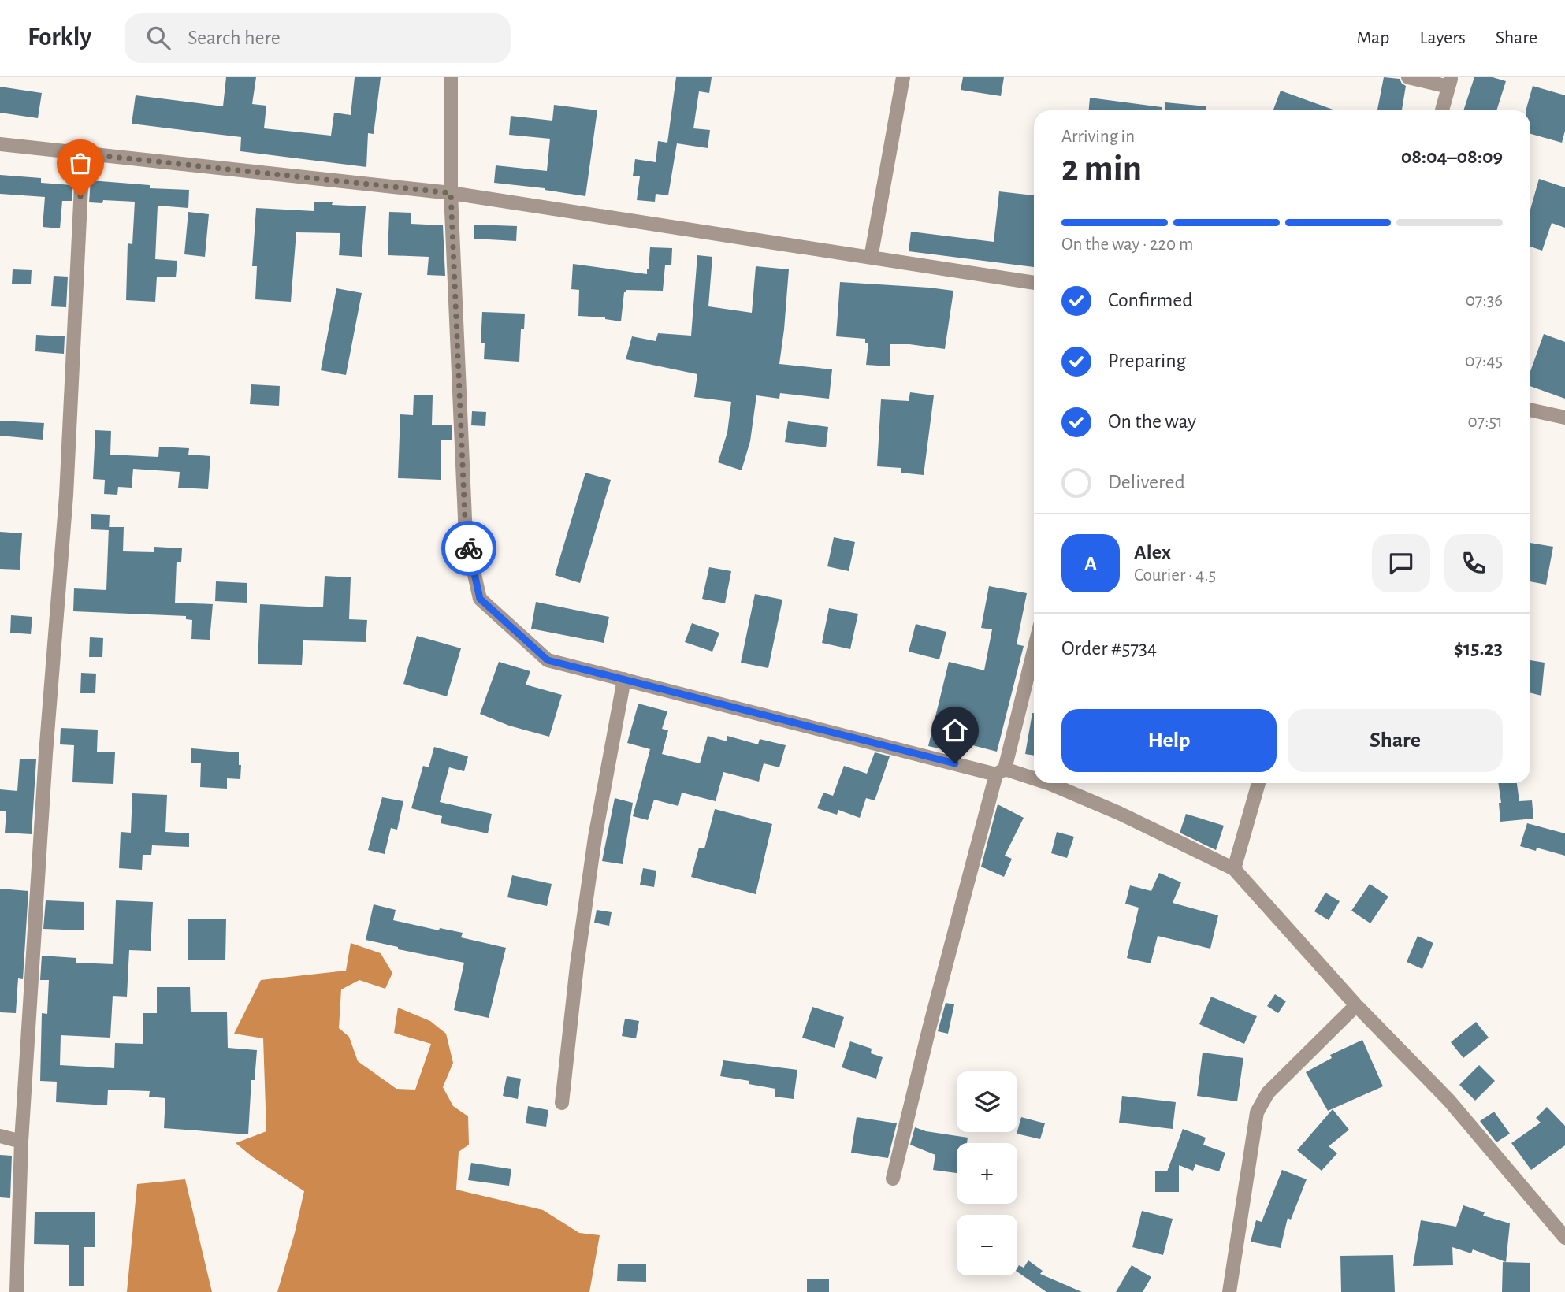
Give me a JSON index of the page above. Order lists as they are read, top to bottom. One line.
{"page":{"header":"Forkly","search":"Search here","nav":["Map","Layers","Share"],"heading":["2 min","Arriving in","08:04–08:09"],"panel":["Alex","Courier · 4.5","Order #5734","$15.23"],"bar":"On the way · 220 m","list":[["Confirmed","07:36"],["Preparing","07:45"],["On the way","07:51"],"Delivered"],"round":"A","buttons":["Help","Share"],"map_buttons":["+","−"]}}
